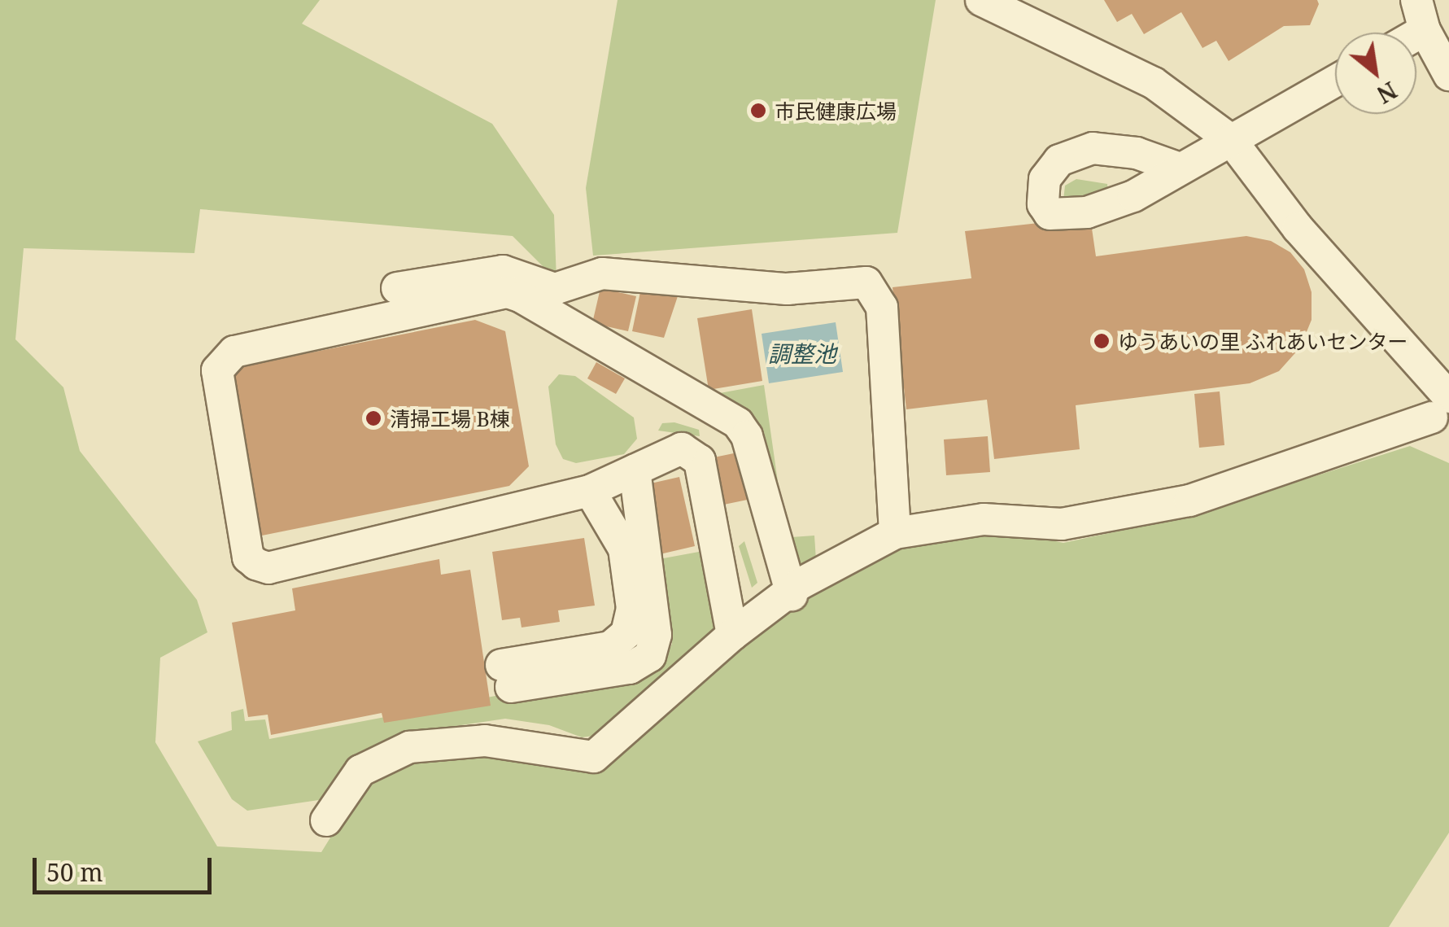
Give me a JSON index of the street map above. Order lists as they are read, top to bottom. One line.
{"water":["調整池"],"places":["市民健康広場","ゆうあいの里 ふれあいセンター","清掃工場 B棟"],"scale_bar":"50 m","north":"bottom right"}
